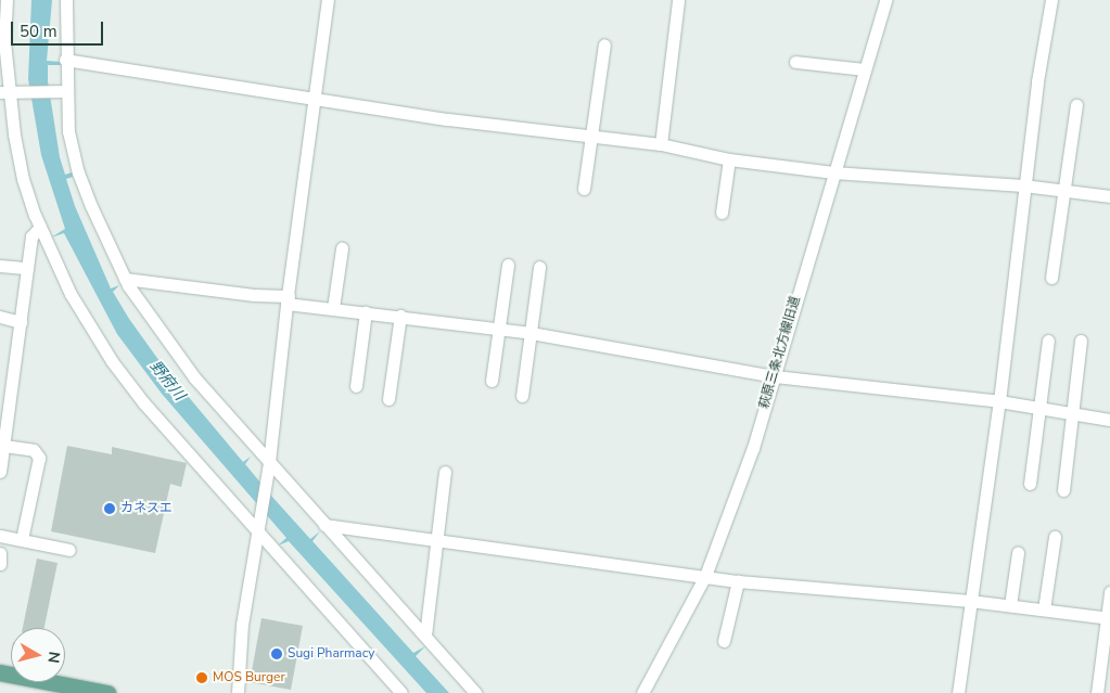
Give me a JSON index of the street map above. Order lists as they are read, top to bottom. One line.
{"streets":{"street":["萩原三条北方線旧道"]},"water":["野府川"],"places":["カネスエ","Sugi Pharmacy","MOS Burger"],"scale_bar":"50 m","north":"right"}
